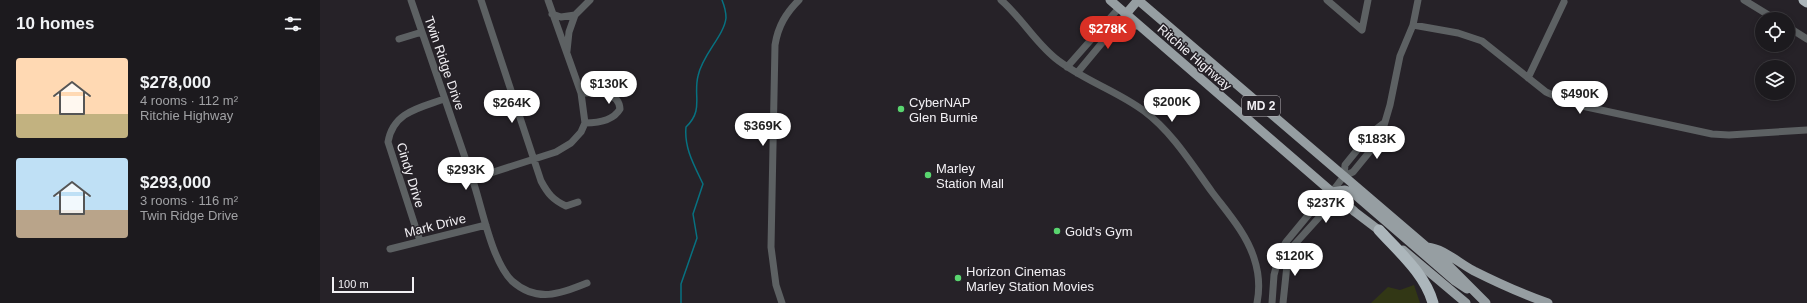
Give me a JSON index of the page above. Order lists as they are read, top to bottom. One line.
{"streets":{"main road":["Ritchie Highway","MD 2"],"street":["Twin Ridge Drive","Cindy Drive","Mark Drive"]},"crossings":[["Twin Ridge Drive","Cindy Drive"],["Twin Ridge Drive","Mark Drive"],["Cindy Drive","Mark Drive"]],"places":["CyberNAP Glen Burnie","Marley Station Mall","Gold's Gym","Horizon Cinemas Marley Station Movies"],"scale_bar":"100 m","page":{"heading":"10 homes","price":["$278K","$130K","$490K","$200K","$264K","$369K","$183K","$293K","$237K","$120K"],"list":[{"name":"$278,000","note":"4 rooms · 112 m² · Ritchie Highway"},{"name":"$293,000","note":"3 rooms · 116 m² · Twin Ridge Drive"}],"scale":"100 m"}}
